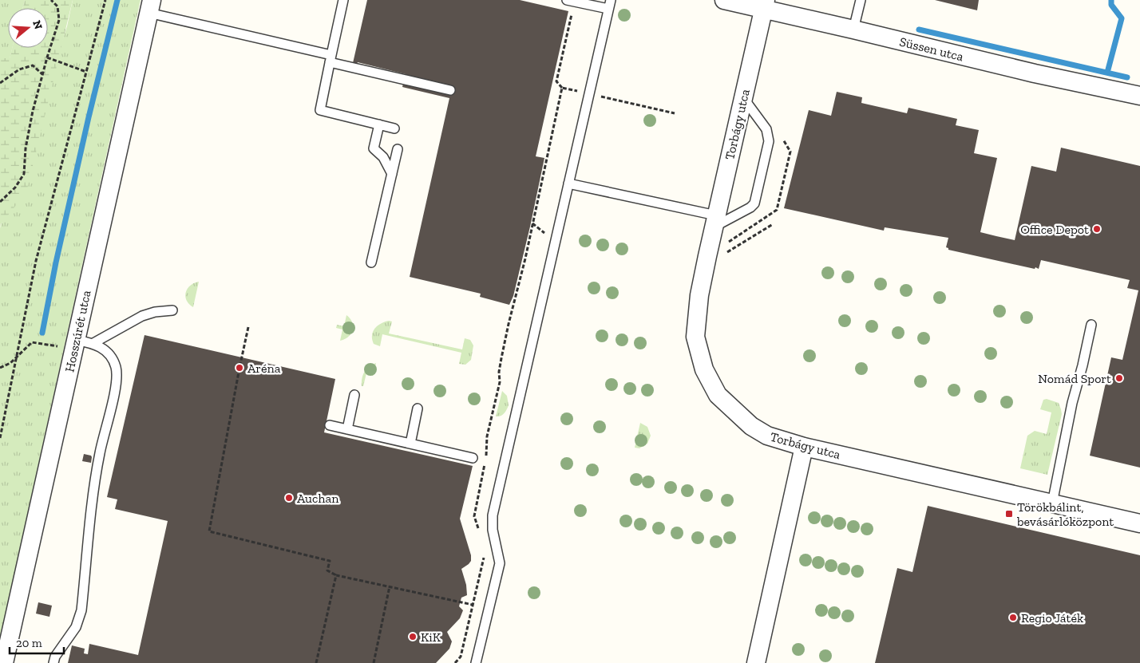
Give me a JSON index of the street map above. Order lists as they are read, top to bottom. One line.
{"streets":{"street":["Süssen utca","Torbágy utca","Hosszúrét utca"]},"crossings":[["Süssen utca","Torbágy utca"]],"places":{"other":["Office Depot","Aréna","Nomád Sport","Auchan","Regio Játék","KiK"],"transit":["Törökbálint, bevásárlóközpont"]},"scale_bar":"20 m","north":"right"}
